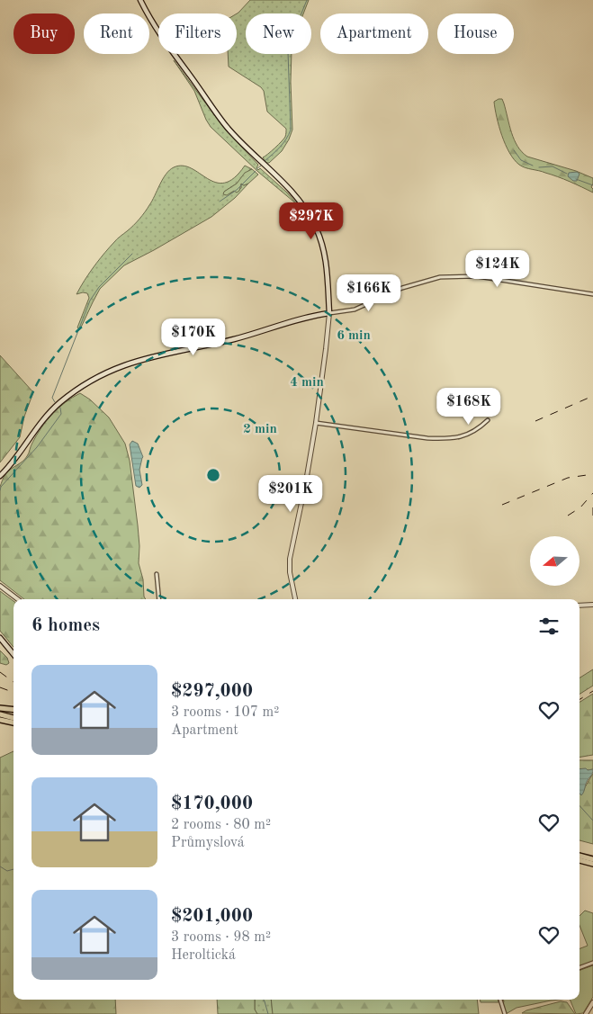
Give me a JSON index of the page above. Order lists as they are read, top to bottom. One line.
{"north":"left","page":{"chip":["Buy","Rent","Filters","New","Apartment","House"],"price":["$297K","$124K","$166K","$170K","$168K","$201K"],"heading":"6 homes","list":[{"name":"$297,000","note":"3 rooms · 107 m² · Apartment"},{"name":"$170,000","note":"2 rooms · 80 m² · Průmyslová"},{"name":"$201,000","note":"3 rooms · 98 m² · Heroltická"}]},"rings":["6 min","4 min","2 min"]}
